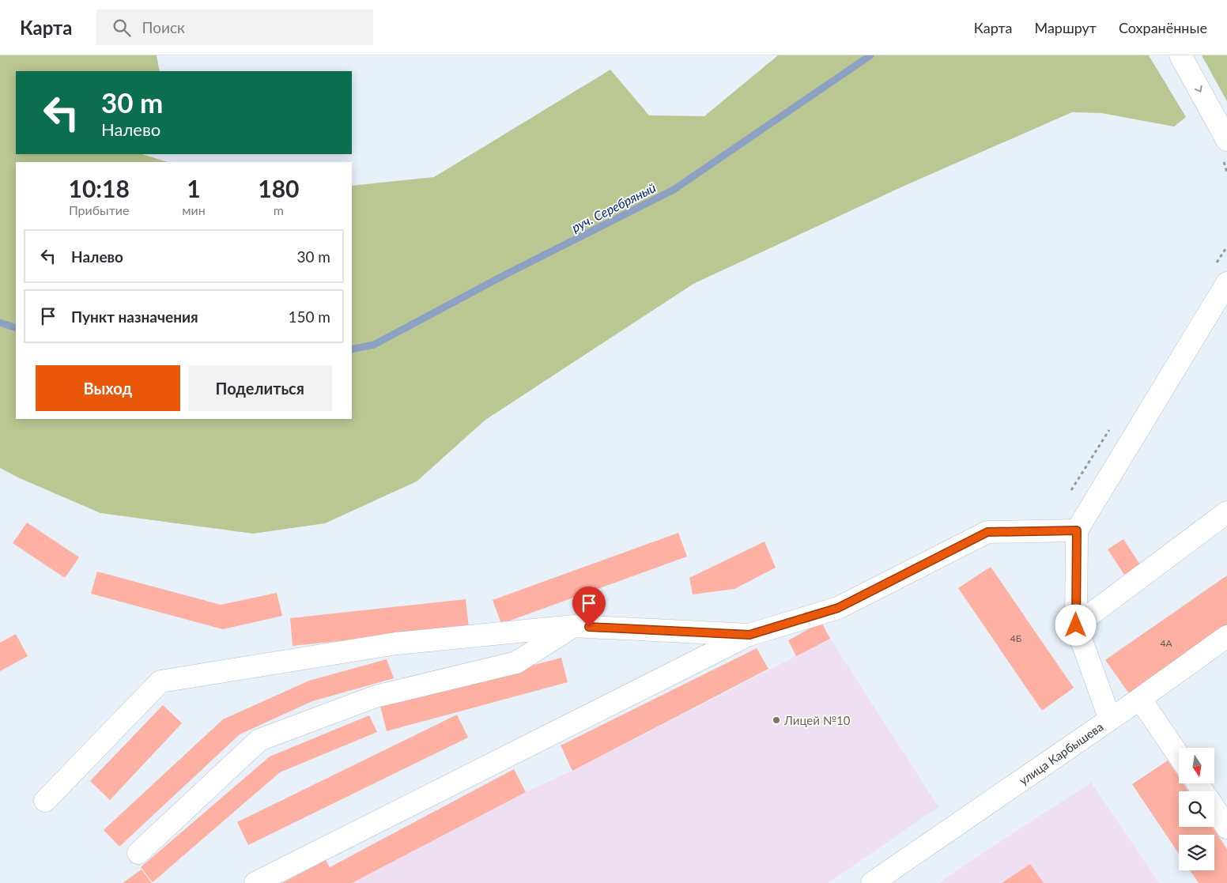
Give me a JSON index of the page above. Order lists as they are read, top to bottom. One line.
{"streets":{"street":["улица Карбышева"]},"water":["руч. Серебряный"],"places":["Лицей №10"],"house_numbers":["4Б","4А"],"north":"bottom","page":{"header":"Карта","search":"Поиск","nav":["Карта","Маршрут","Сохранённые"],"turn":["30 m","Налево"],"eta":["10:18","Прибытие","1","мин","180","m"],"list":[{"name":"Налево","value":"30 m"},{"name":"Пункт назначения","value":"150 m"}],"buttons":["Выход","Поделиться"]}}
